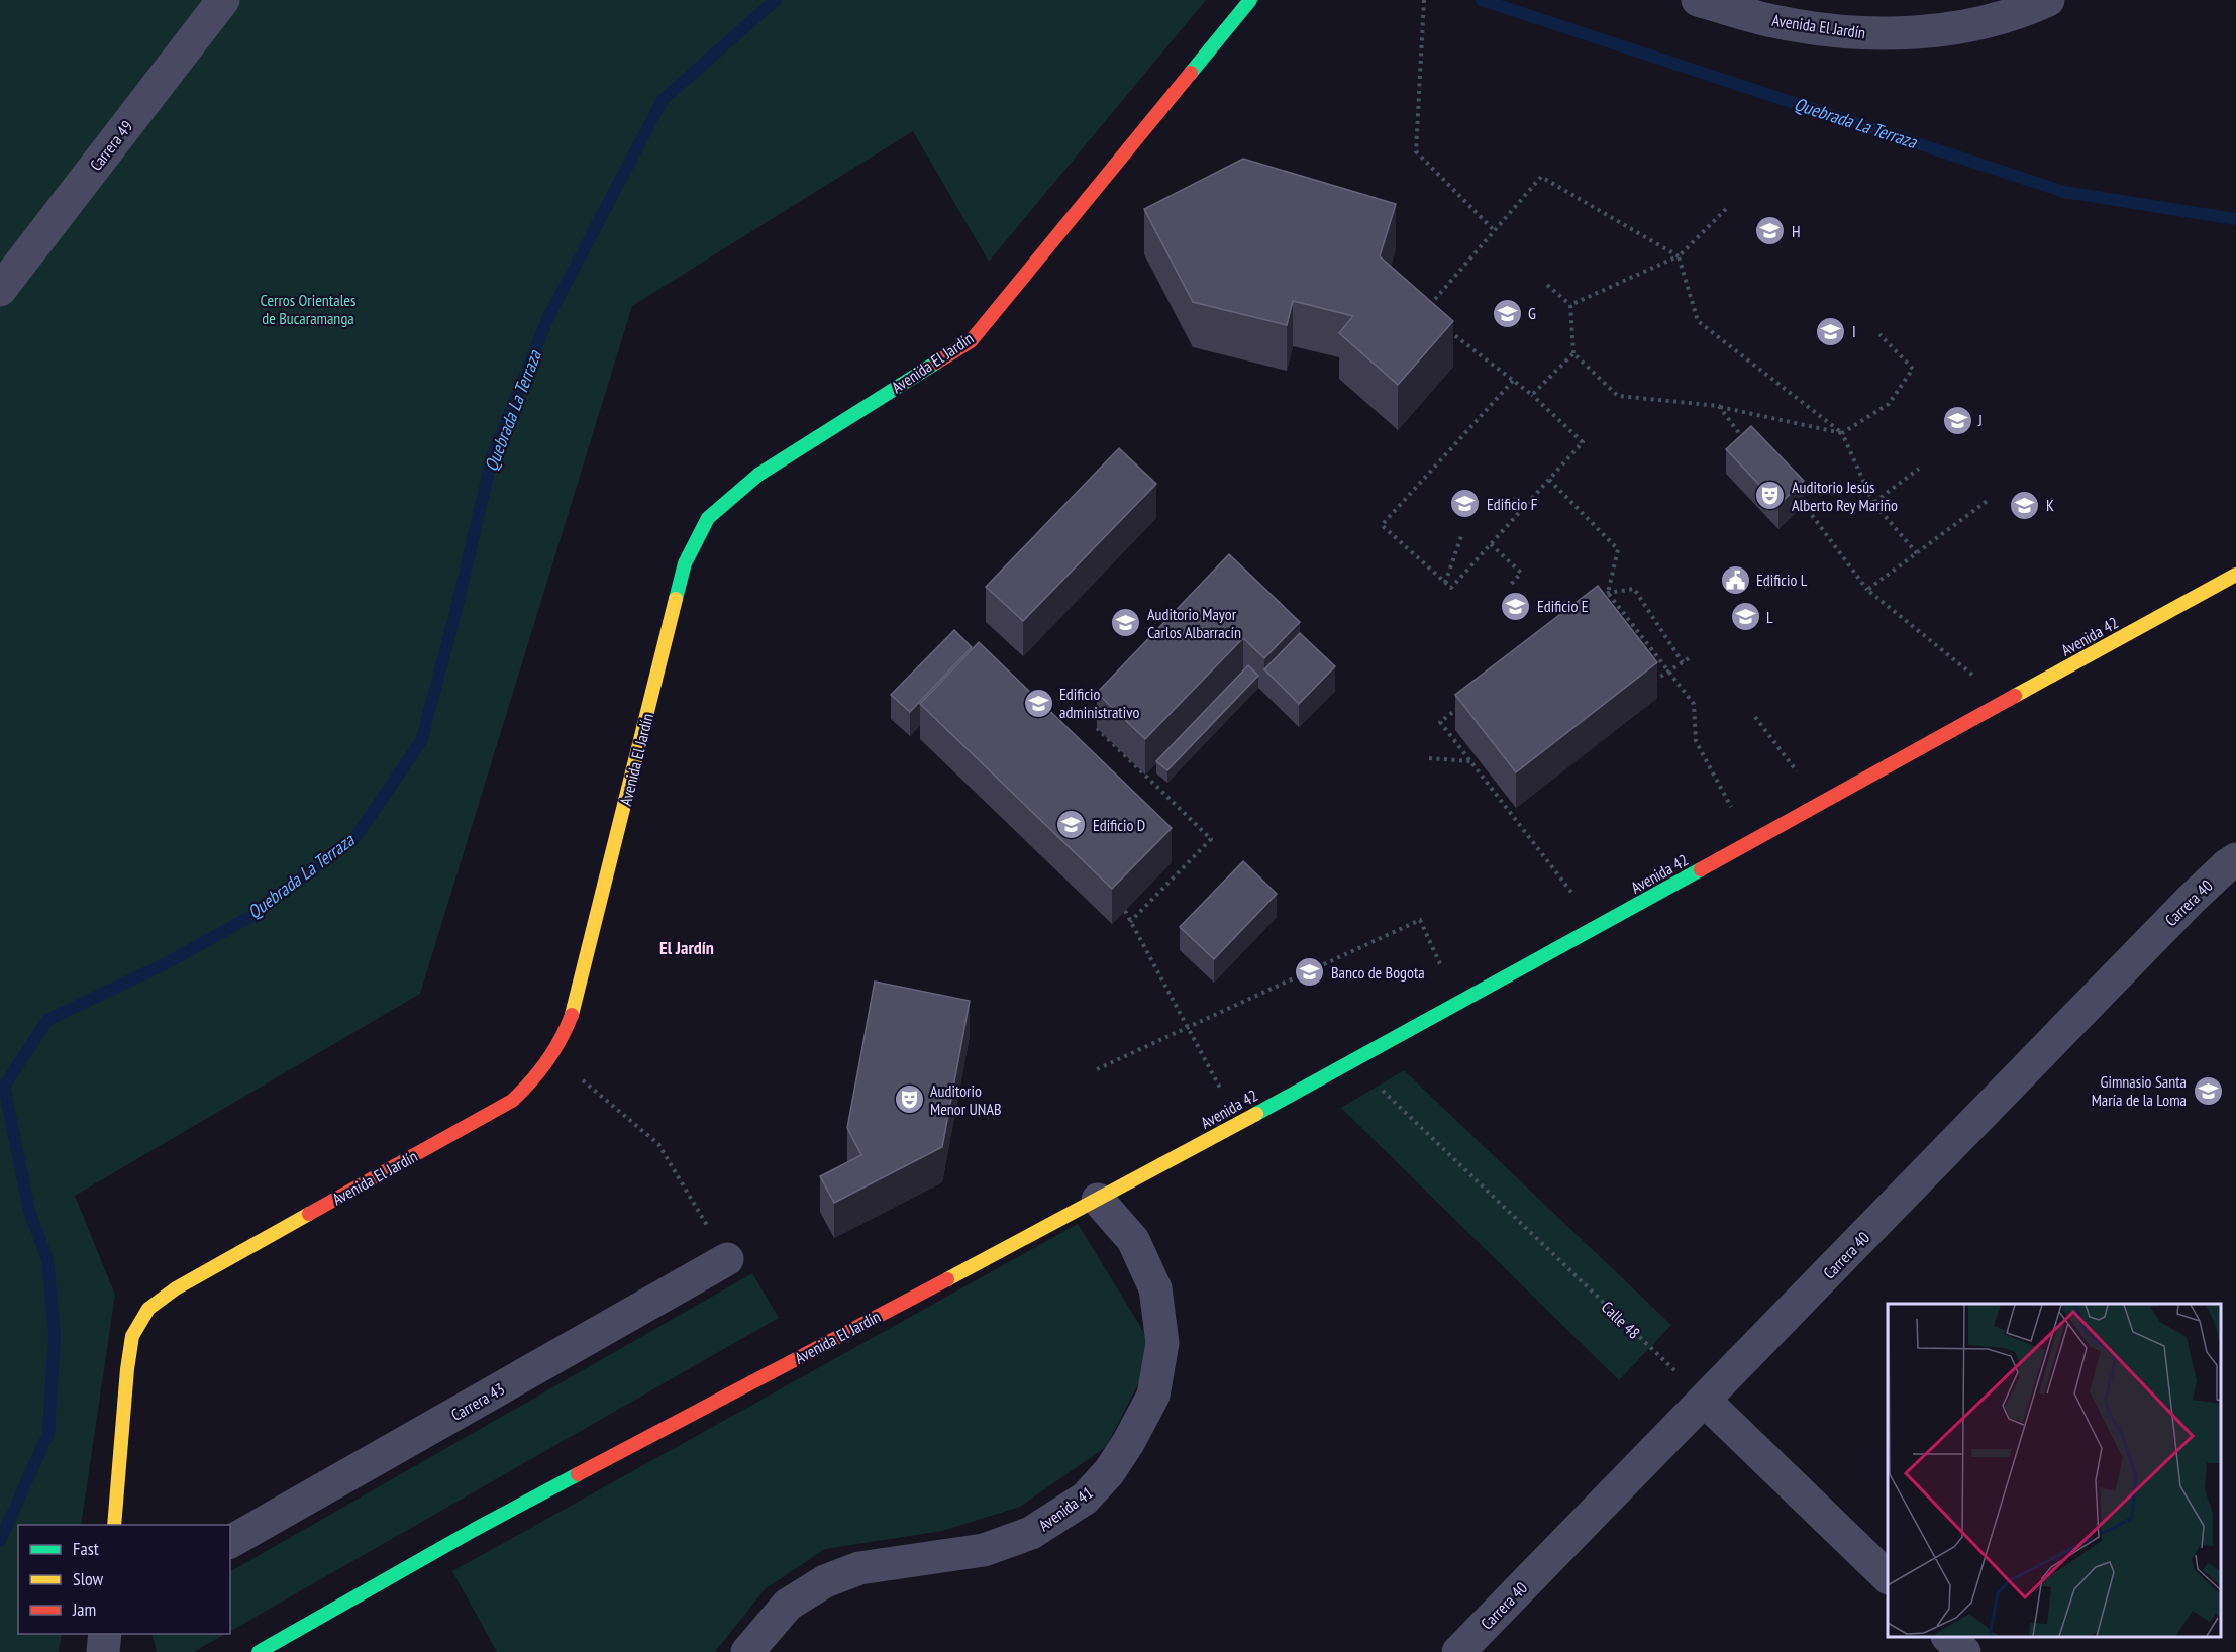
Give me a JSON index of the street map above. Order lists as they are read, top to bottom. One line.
{"streets":{"street":["Avenida El Jardín","Carrera 49","Avenida 42","Carrera 40","Carrera 43","Avenida 41"],"path":["Calle 48"]},"crossings":[["Avenida El Jardín","Avenida 42"],["Avenida El Jardín","Avenida 41"],["Avenida 42","Calle 48"],["Avenida 42","Avenida 41"],["Carrera 40","Calle 48"]],"districts":["El Jardín"],"water":["Quebrada La Terraza"],"parks":["Cerros Orientales de Bucaramanga"],"places":{"school or university":["H","G","I","J","Edificio F","K","Edificio E","L","Auditorio Mayor Carlos Albarracín","Edificio administrativo","Edificio D","Banco de Bogota","Gimnasio Santa María de la Loma"],"theatre":["Auditorio Jesús Alberto Rey Mariño","Auditorio Menor UNAB"],"public building":["Edificio L"]},"legend":["Fast","Slow","Jam"]}
